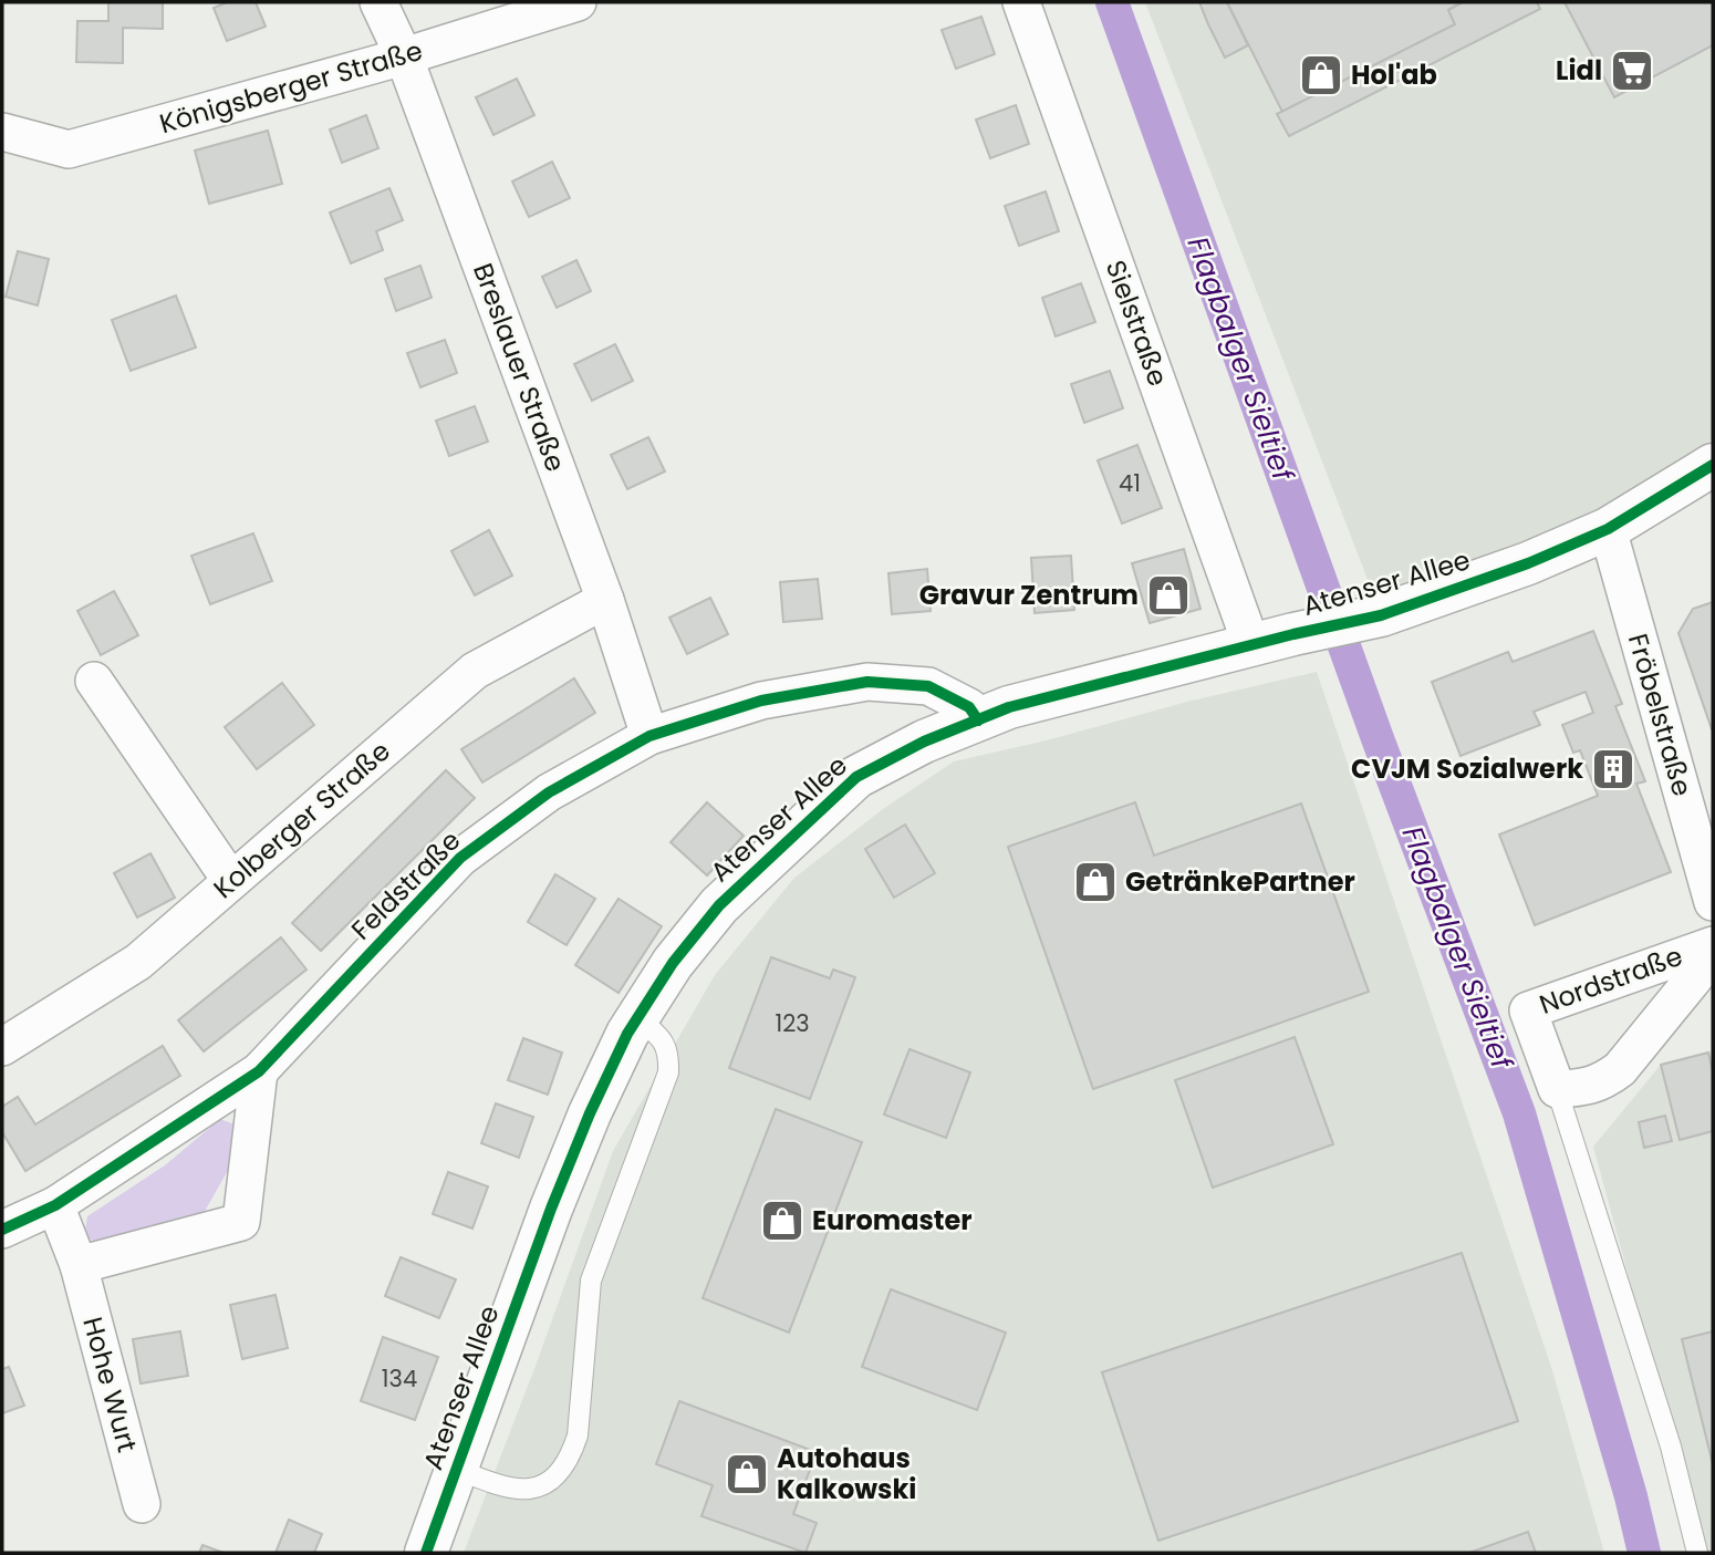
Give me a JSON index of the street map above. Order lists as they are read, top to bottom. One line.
{"streets":{"street":["Königsberger Straße","Sielstraße","Breslauer Straße","Atenser Allee","Fröbelstraße","Kolberger Straße","Feldstraße","Nordstraße","Hohe Wurt"]},"crossings":[["Königsberger Straße","Breslauer Straße"],["Sielstraße","Atenser Allee"],["Breslauer Straße","Kolberger Straße"],["Breslauer Straße","Feldstraße"],["Atenser Allee","Fröbelstraße"],["Atenser Allee","Feldstraße"]],"water":["Flagbalger Sieltief"],"places":{"supermarket":["Lidl"],"shop":["Hol'ab","Gravur Zentrum","GetränkePartner","Euromaster","Autohaus Kalkowski"],"building":["CVJM Sozialwerk"]},"house_numbers":["41","123","134"]}
